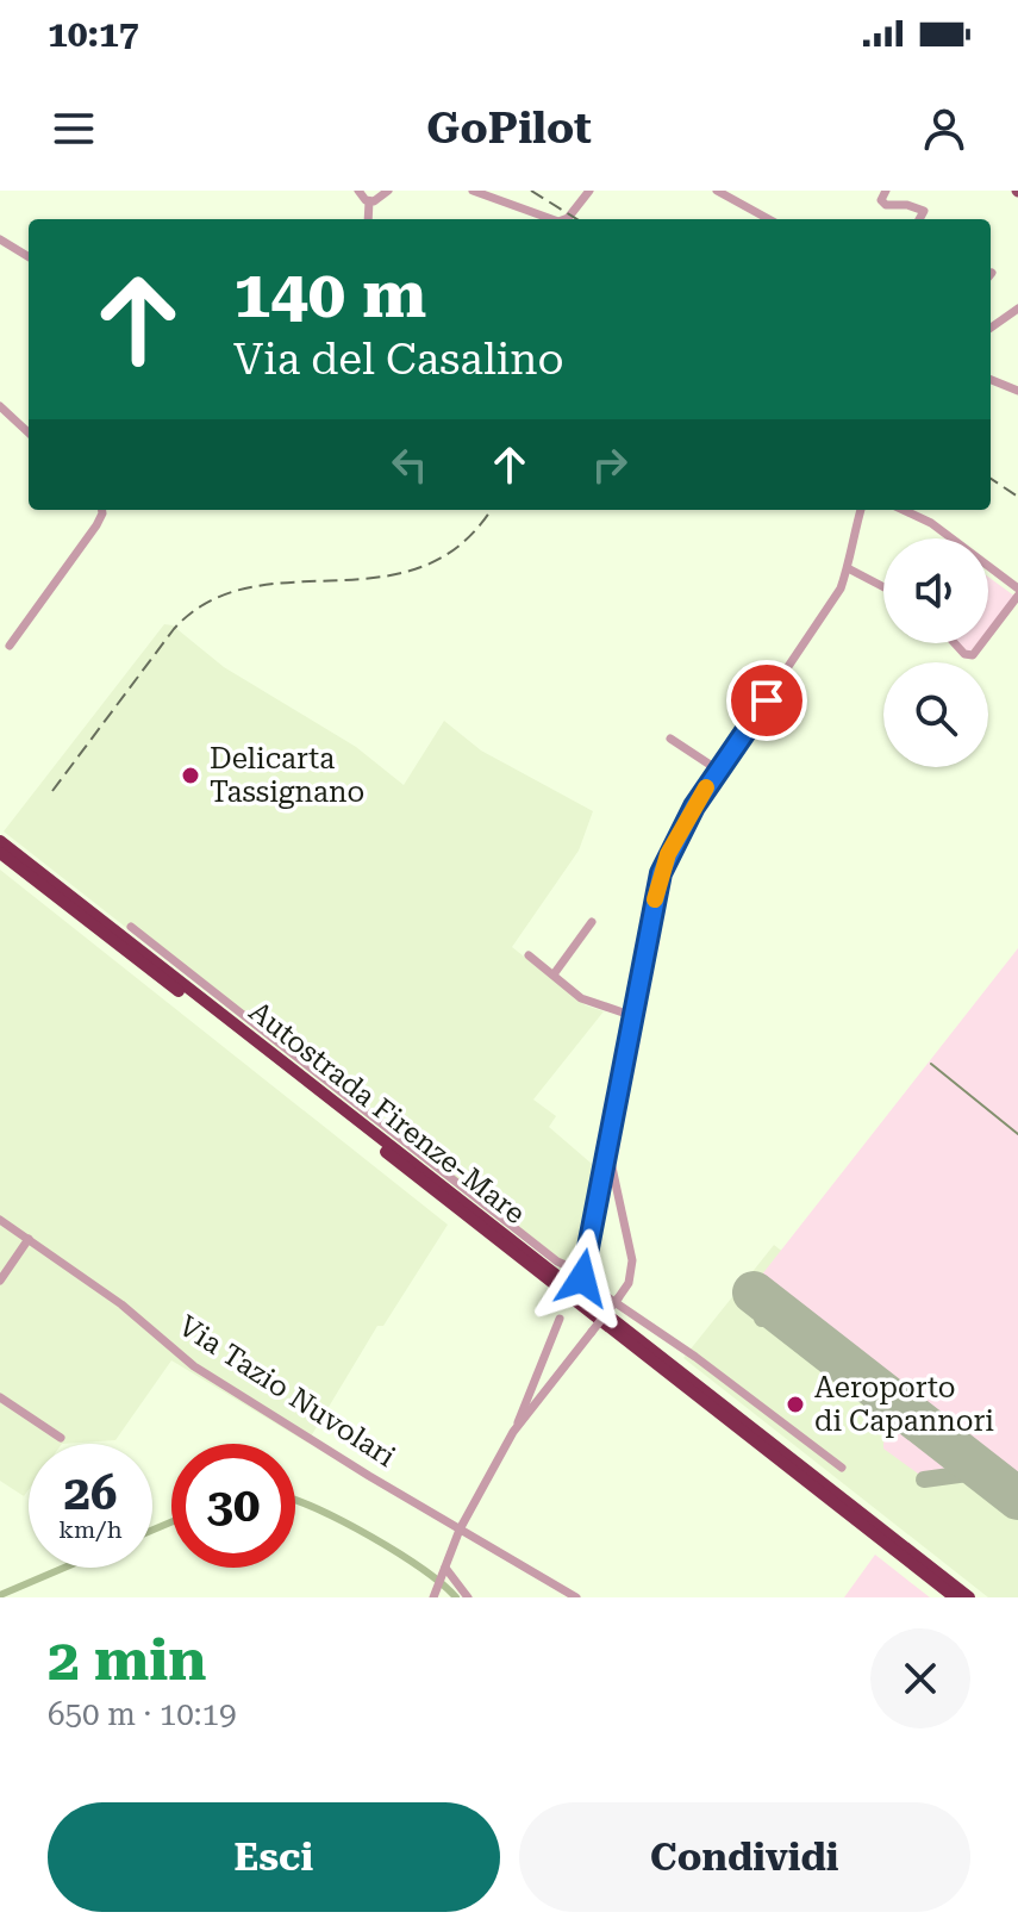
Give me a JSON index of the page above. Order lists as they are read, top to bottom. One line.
{"streets":{"highway":["Autostrada Firenze-Mare"],"street":["Via Tazio Nuvolari"]},"places":["Delicarta Tassignano","Aeroporto di Capannori"],"page":{"status":"10:17","header":"GoPilot","turn":["140 m","Via del Casalino"],"speed":"26 km/h","limit":"30","heading":["2 min","650 m · 10:19"],"buttons":["Esci","Condividi"]}}
